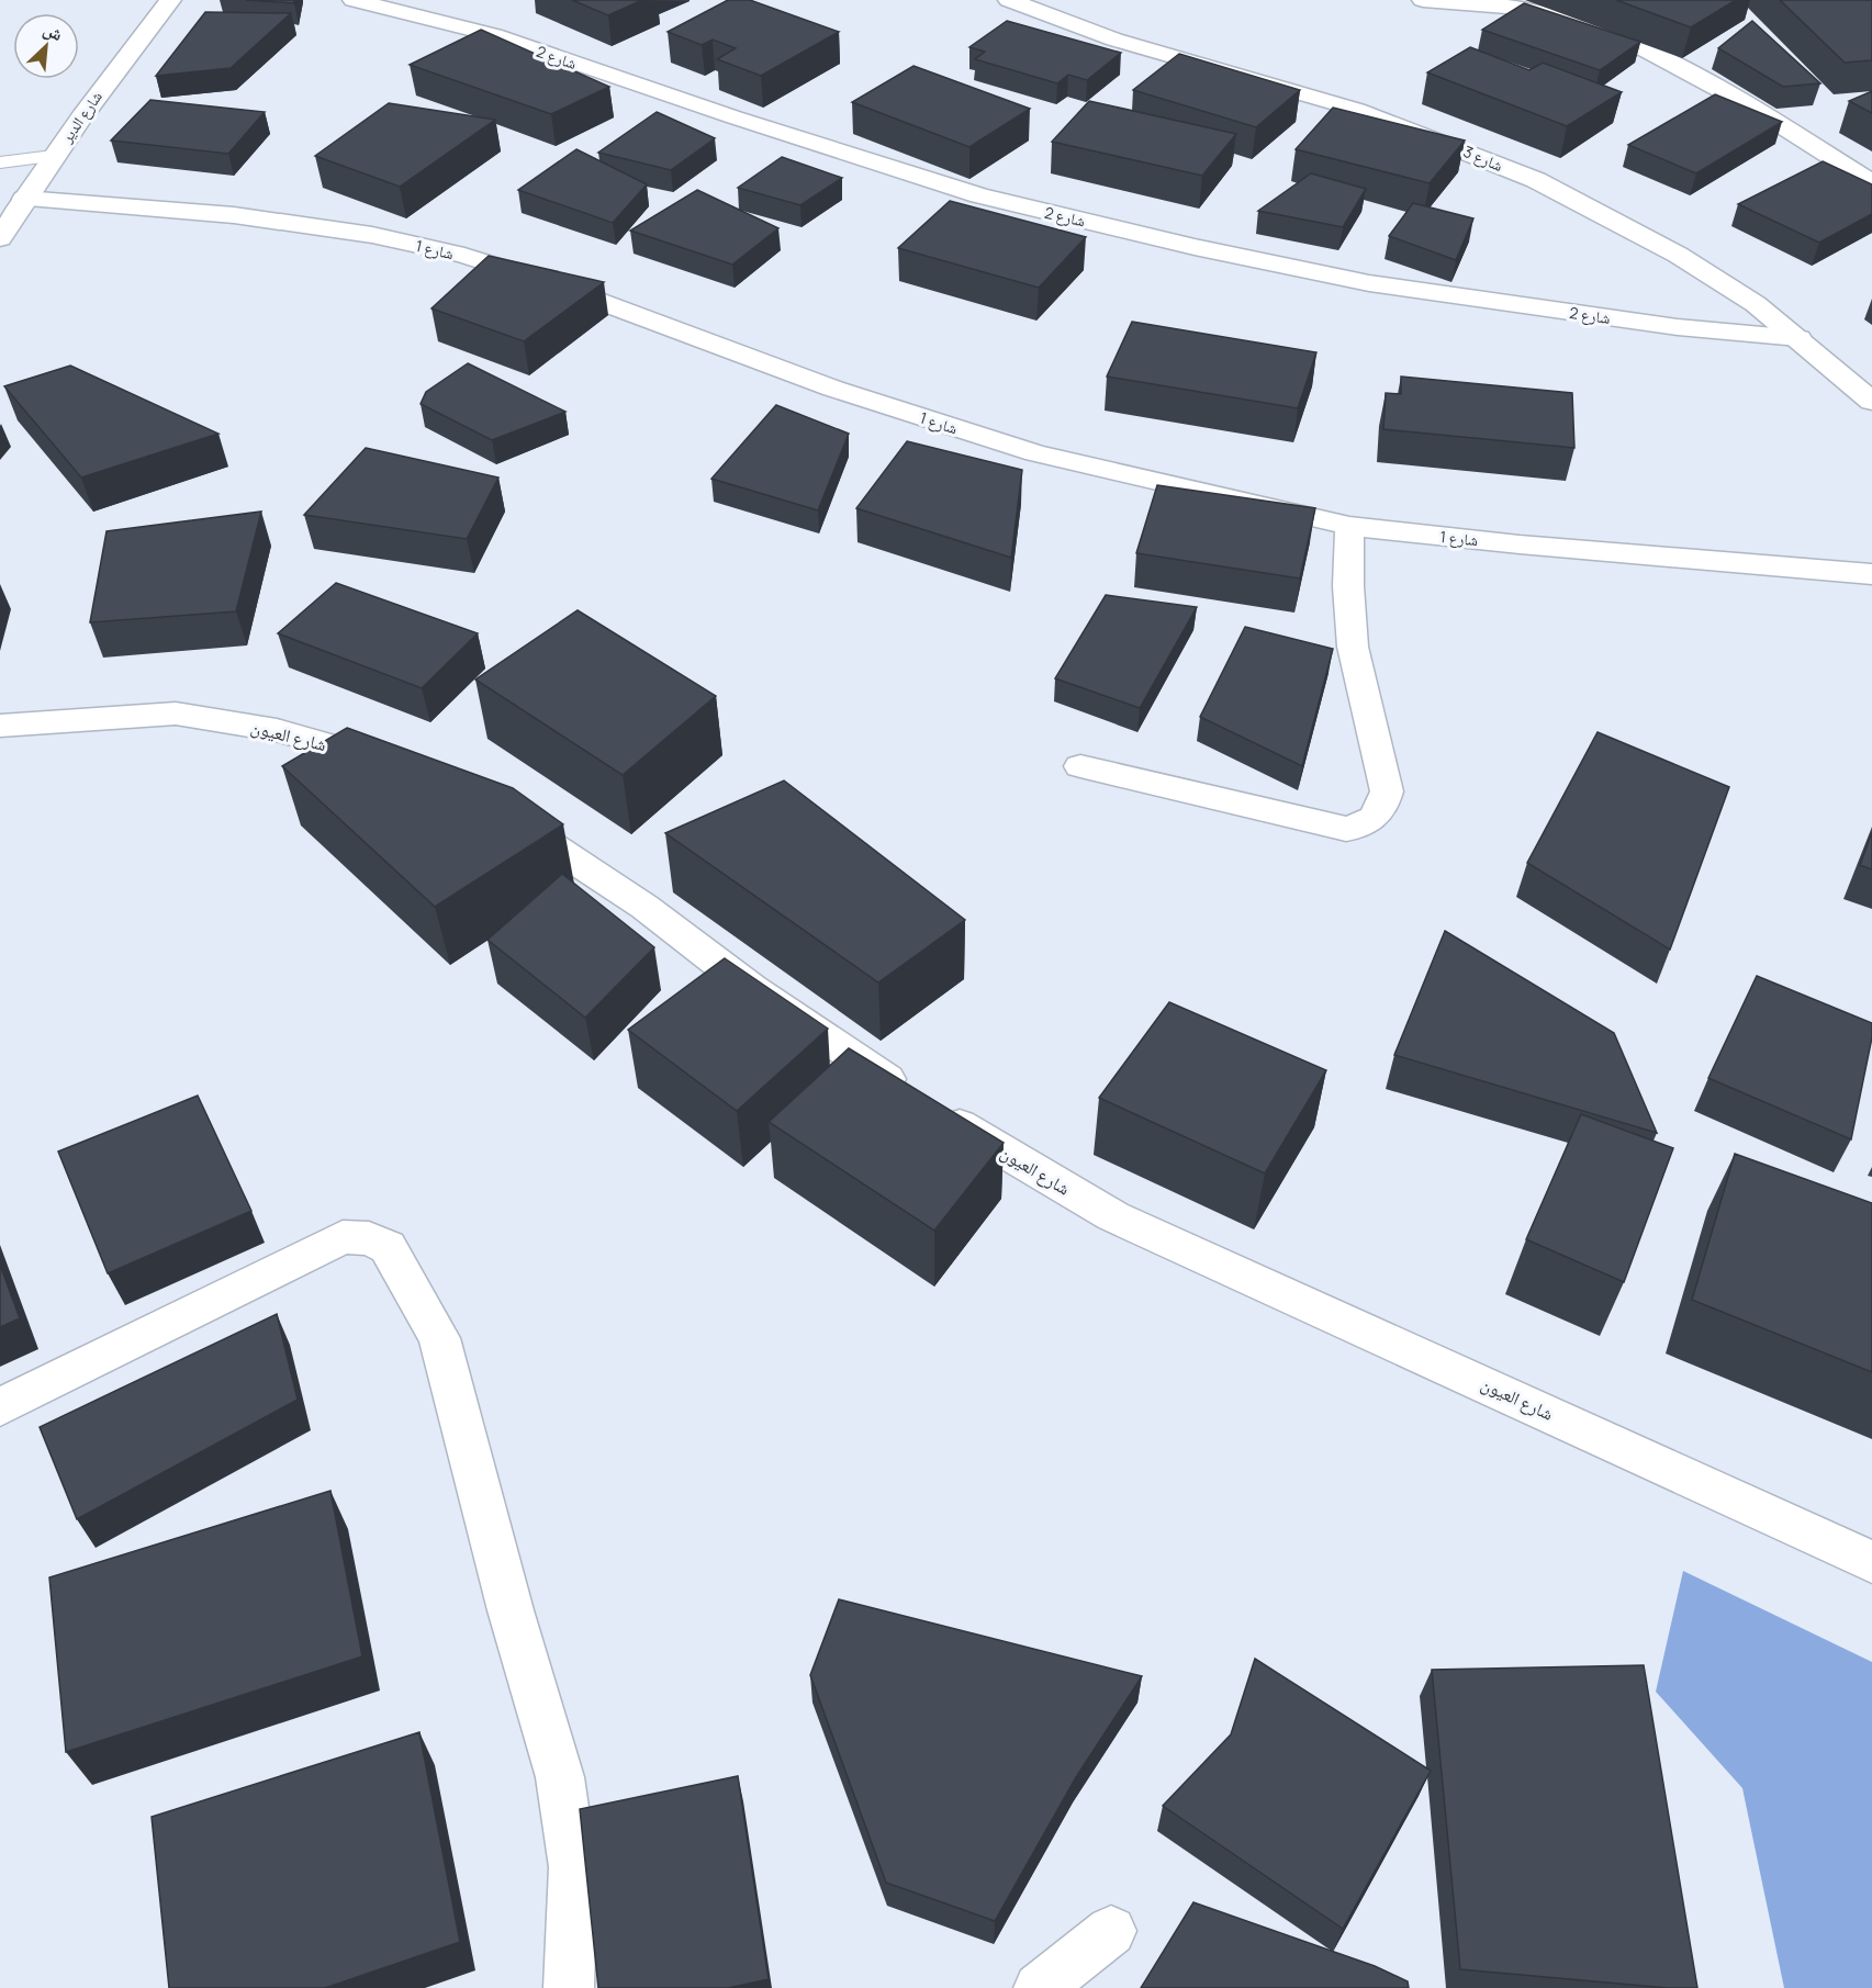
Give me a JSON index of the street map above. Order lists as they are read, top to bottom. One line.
{"streets":{"street":["شارع 2","شارع الدير","شارع 3","شارع 1","شارع العيون"]},"crossings":[["شارع 2","شارع 3"],["شارع الدير","شارع 1"]],"north":"top right"}
